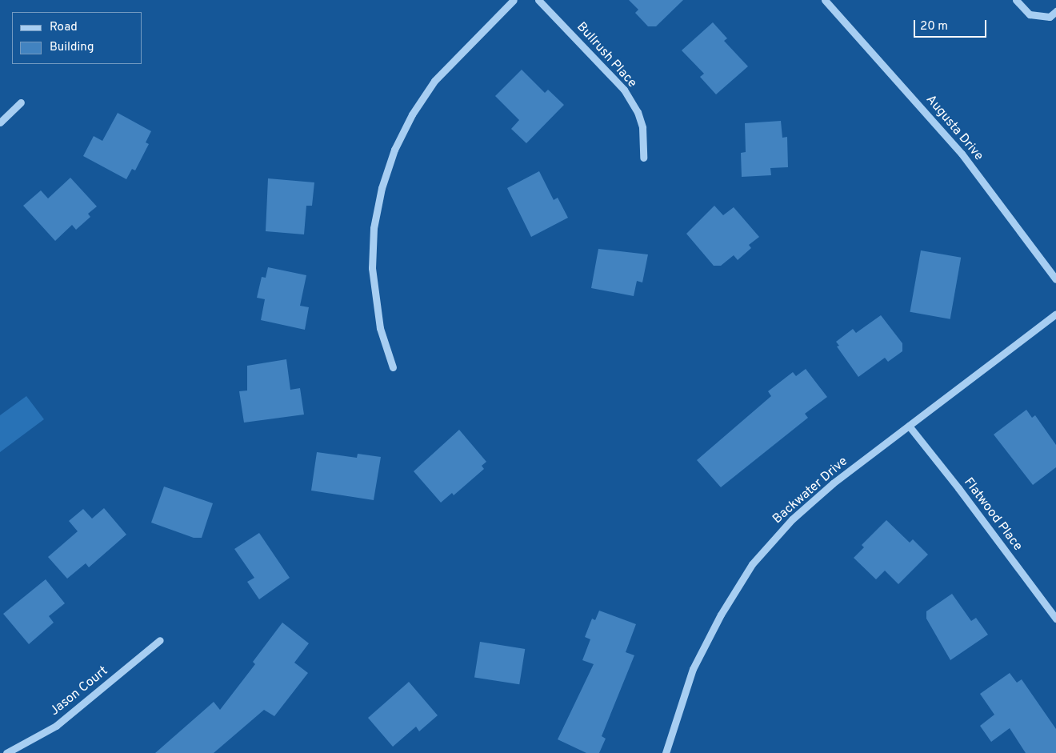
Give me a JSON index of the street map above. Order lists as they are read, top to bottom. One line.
{"streets":{"street":["Bullrush Place","Augusta Drive","Backwater Drive","Flatwood Place","Jason Court"]},"crossings":[["Backwater Drive","Flatwood Place"]],"legend":["Road","Building"],"scale_bar":"20 m"}
